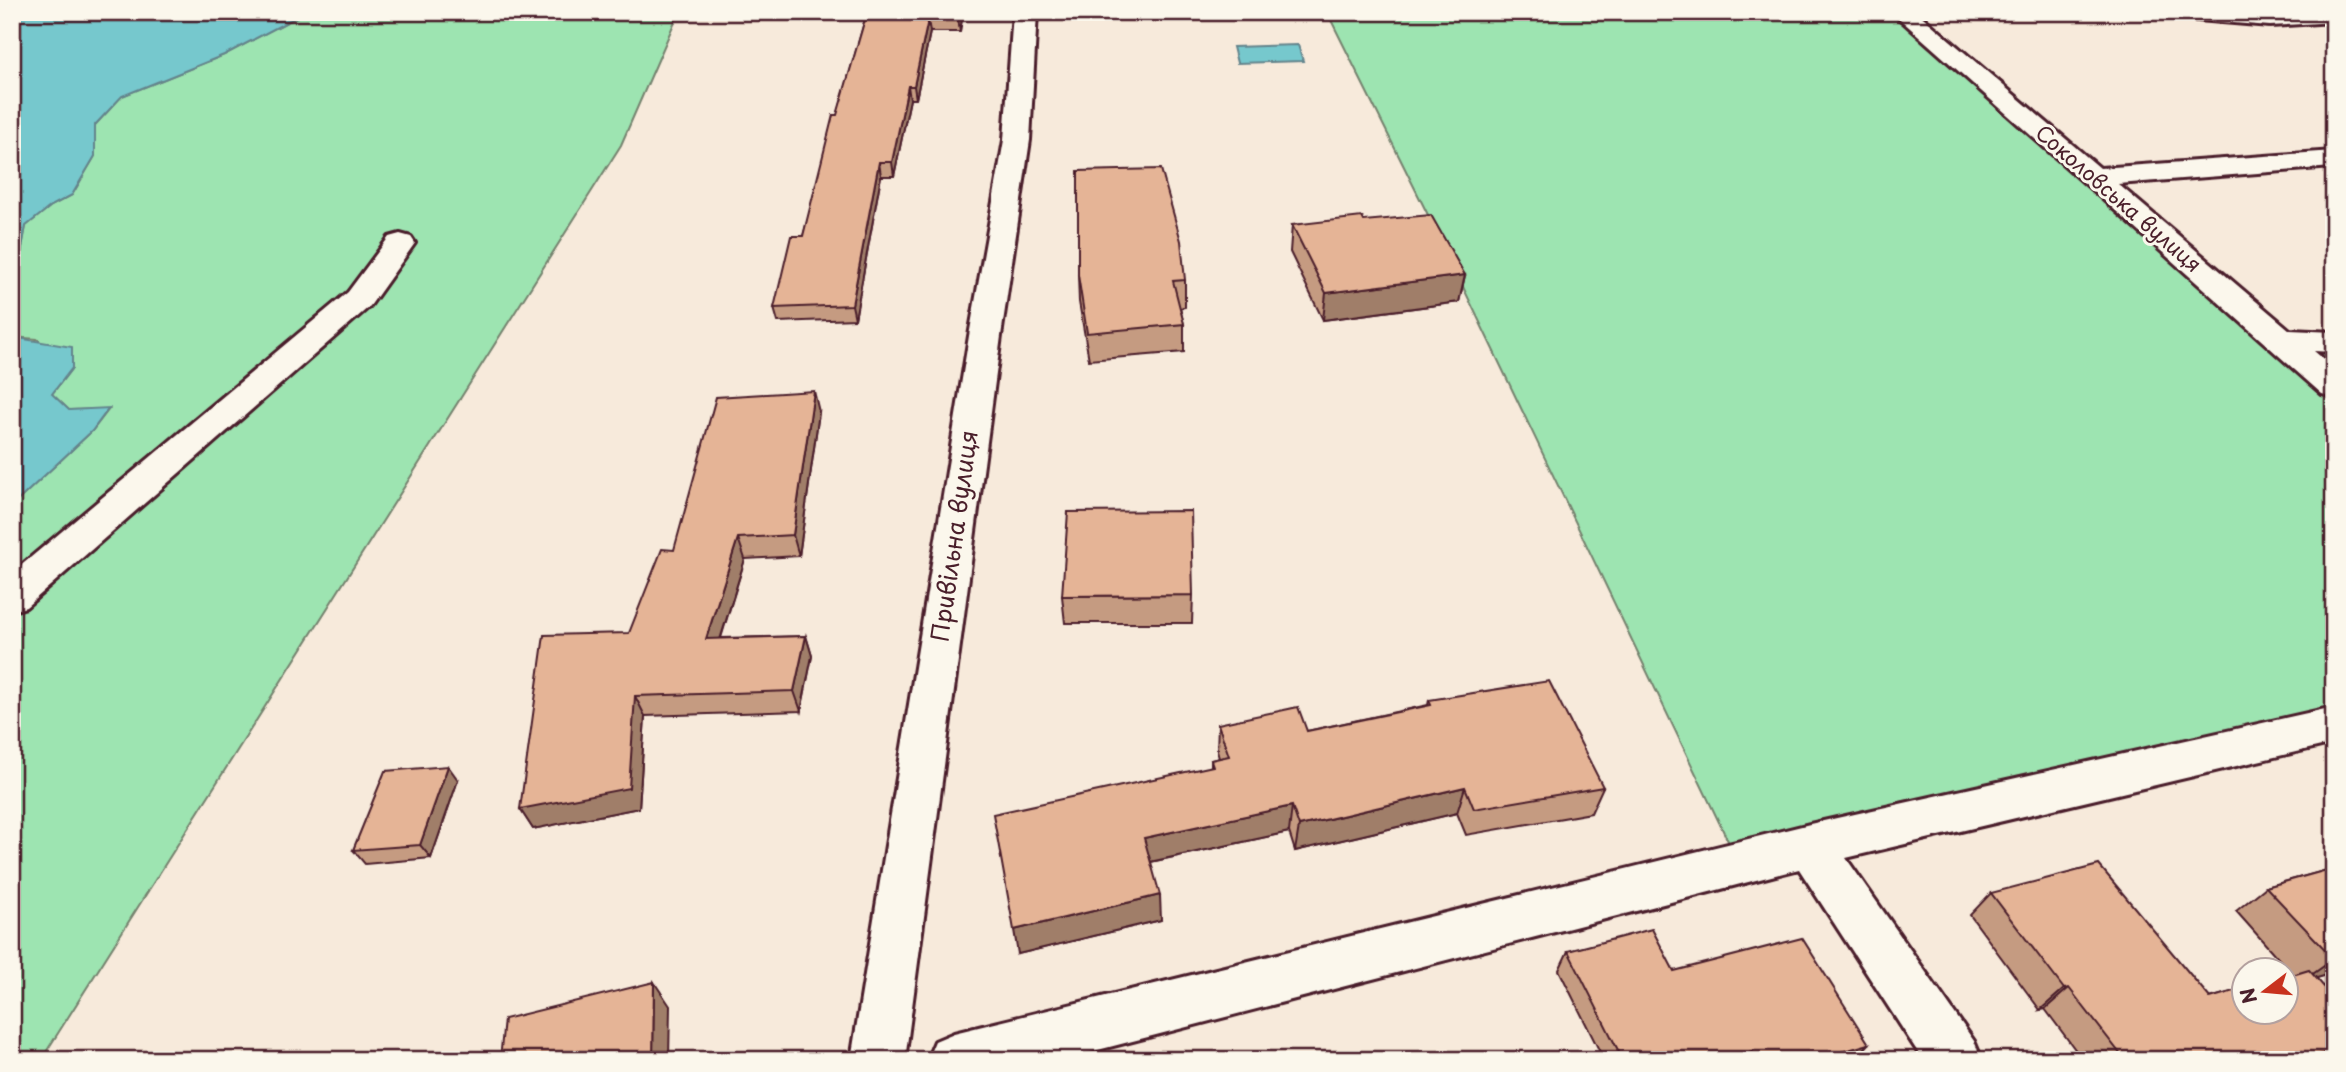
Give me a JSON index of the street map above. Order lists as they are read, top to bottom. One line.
{"streets":{"street":["Соколовська вулиця","Привільна вулиця"]},"north":"left"}
